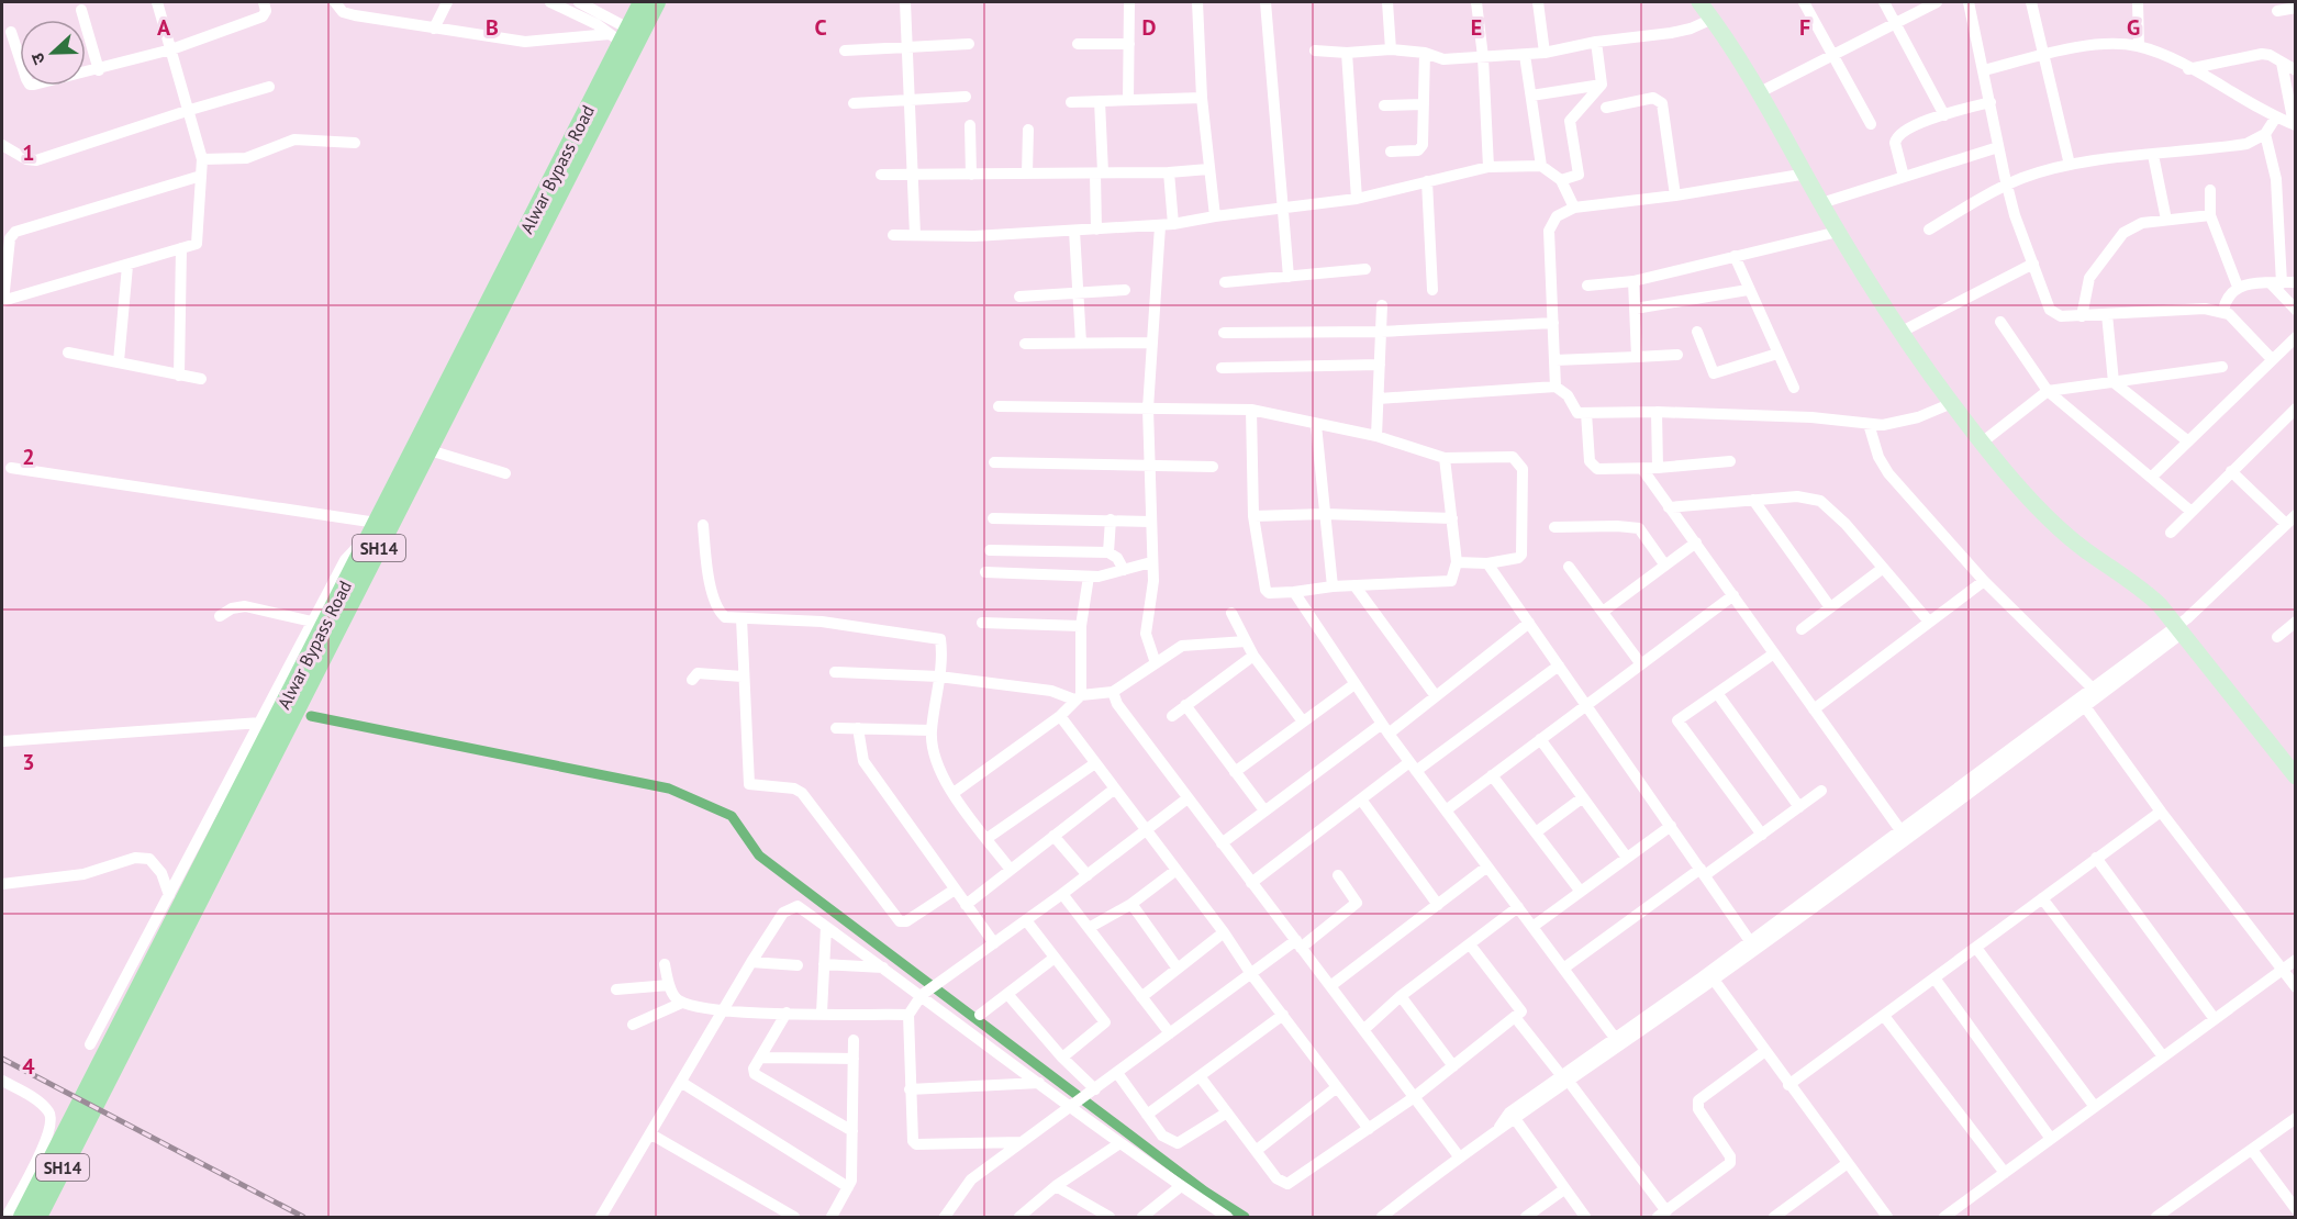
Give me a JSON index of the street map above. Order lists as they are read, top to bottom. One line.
{"streets":{"main road":["Alwar Bypass Road","SH14"]},"north":"left","grid":{"columns":["A","B","C","D","E","F","G"],"rows":["1","2","3","4"]}}
